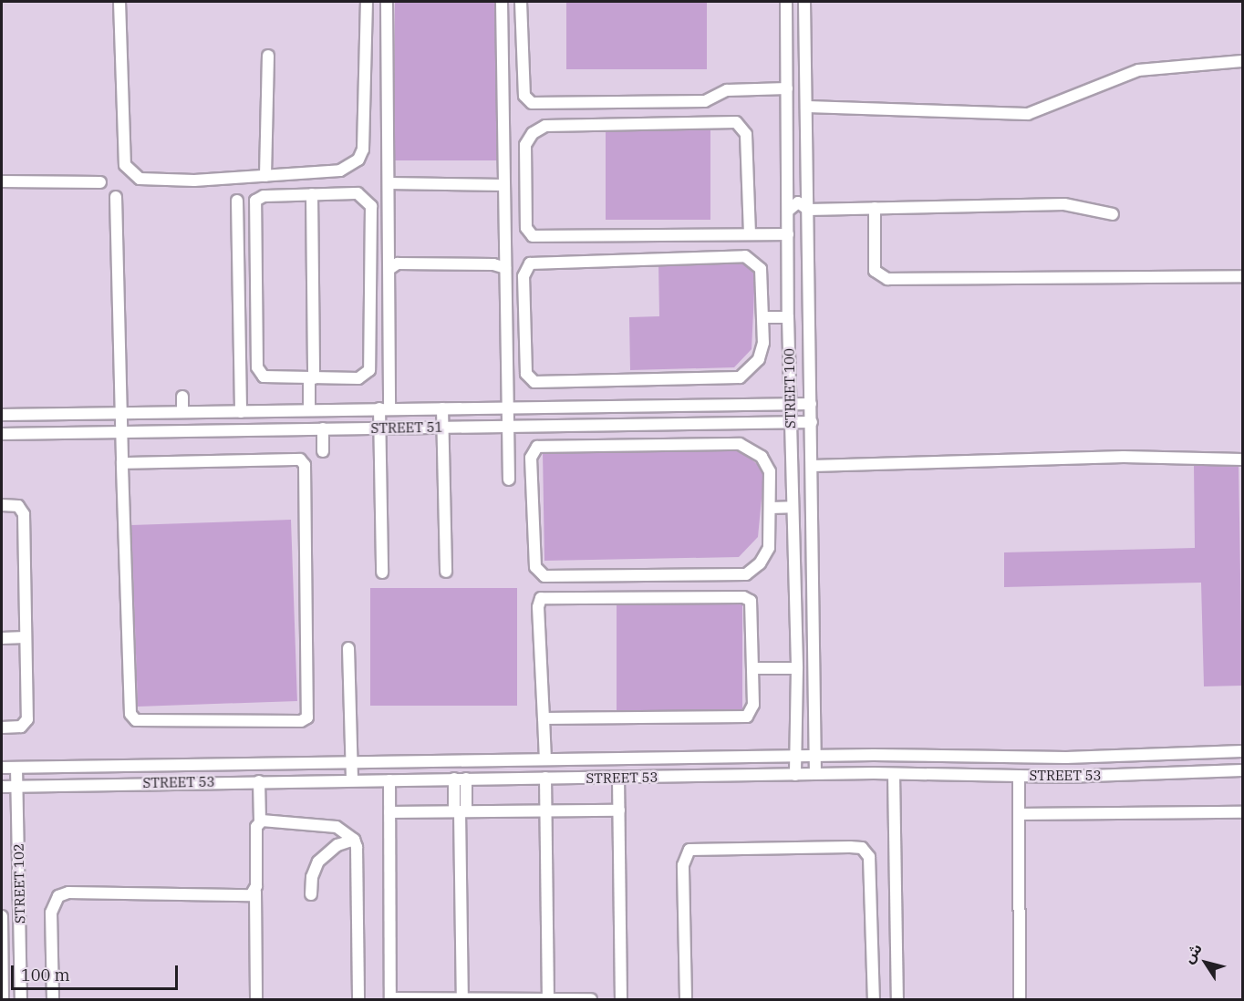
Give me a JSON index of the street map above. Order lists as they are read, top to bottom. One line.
{"streets":{"lane":["STREET 100","STREET 51","STREET 53","STREET 102"]},"crossings":[["STREET 100","STREET 51"],["STREET 100","STREET 53"],["STREET 53","STREET 102"]],"scale_bar":"100 m","north":"top left"}
